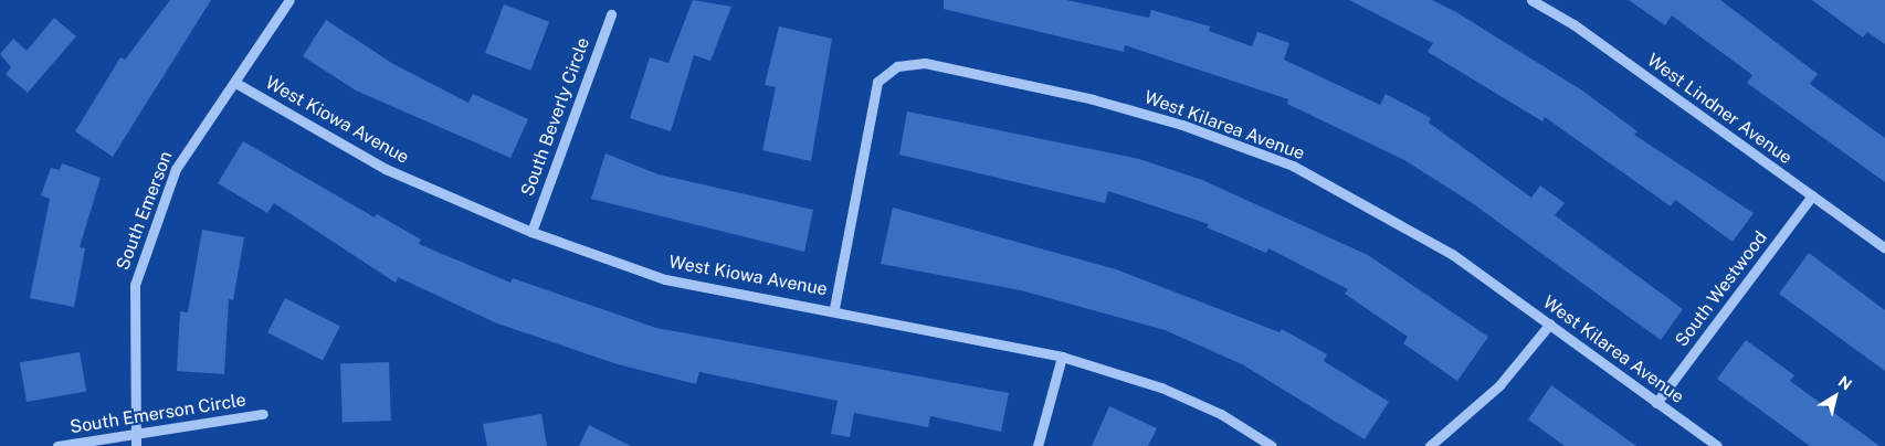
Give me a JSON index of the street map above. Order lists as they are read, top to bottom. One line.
{"streets":{"street":["West Lindner Avenue","South Beverly Circle","West Kiowa Avenue","West Kilarea Avenue","South Emerson","South Westwood","South Emerson Circle"]},"crossings":[["West Lindner Avenue","South Westwood"],["South Beverly Circle","West Kiowa Avenue"],["West Kiowa Avenue","West Kilarea Avenue"],["West Kiowa Avenue","South Emerson"],["West Kilarea Avenue","South Westwood"],["South Emerson","South Emerson Circle"]],"north":"top right"}
